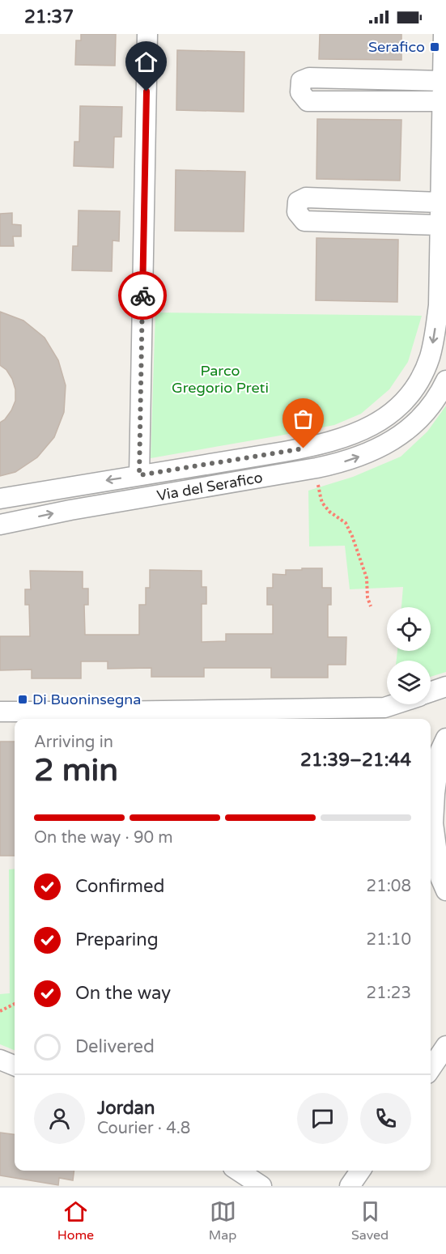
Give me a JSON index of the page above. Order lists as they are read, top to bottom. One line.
{"streets":{"street":["Via del Serafico"]},"parks":["Parco Gregorio Preti"],"places":{"transit":["Serafico","Di Buoninsegna"]},"page":{"status":"21:37","heading":["2 min","Arriving in","21:39–21:44"],"panel":["Jordan","Courier · 4.8"],"bar":"On the way · 90 m","list":[["Confirmed","21:08"],["Preparing","21:10"],["On the way","21:23"],"Delivered"],"tabs":["Home","Map","Saved"]}}
